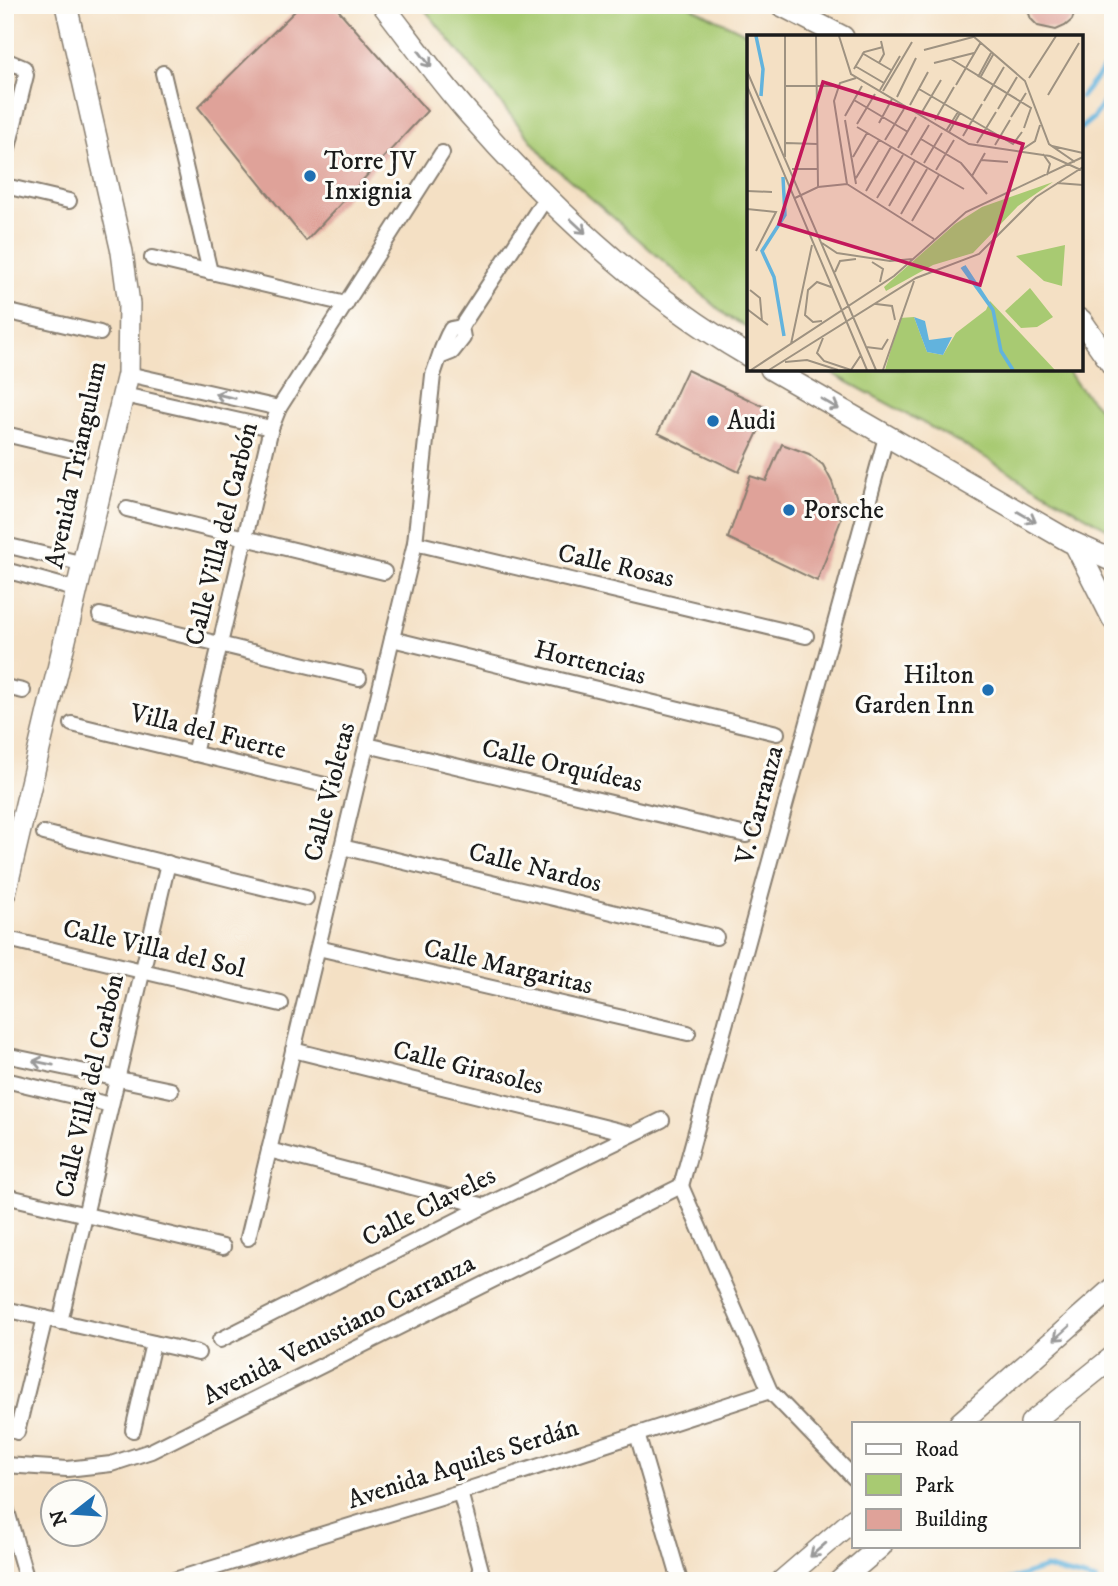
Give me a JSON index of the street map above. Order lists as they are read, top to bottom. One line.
{"streets":{"main road":["Avenida Triangulum"],"street":["Calle Villa del Carbón","Calle Rosas","Hortencias","Villa del Fuerte","Calle Orquídeas","Calle Violetas","V. Carranza","Calle Nardos","Calle Villa del Sol","Calle Margaritas","Calle Girasoles","Calle Claveles","Avenida Venustiano Carranza","Avenida Aquiles Serdán"]},"crossings":[["Calle Villa del Carbón","Villa del Fuerte"],["Calle Villa del Carbón","Calle Villa del Sol"],["Calle Rosas","Calle Violetas"],["Hortencias","Calle Violetas"],["Calle Orquídeas","Calle Violetas"],["Calle Violetas","Calle Nardos"],["Calle Violetas","Calle Margaritas"],["Calle Violetas","Calle Girasoles"],["V. Carranza","Avenida Venustiano Carranza"],["Calle Girasoles","Calle Claveles"]],"places":["Torre JV Inxignia","Audi","Porsche","Hilton Garden Inn"],"legend":["Road","Park","Building"],"north":"left"}
